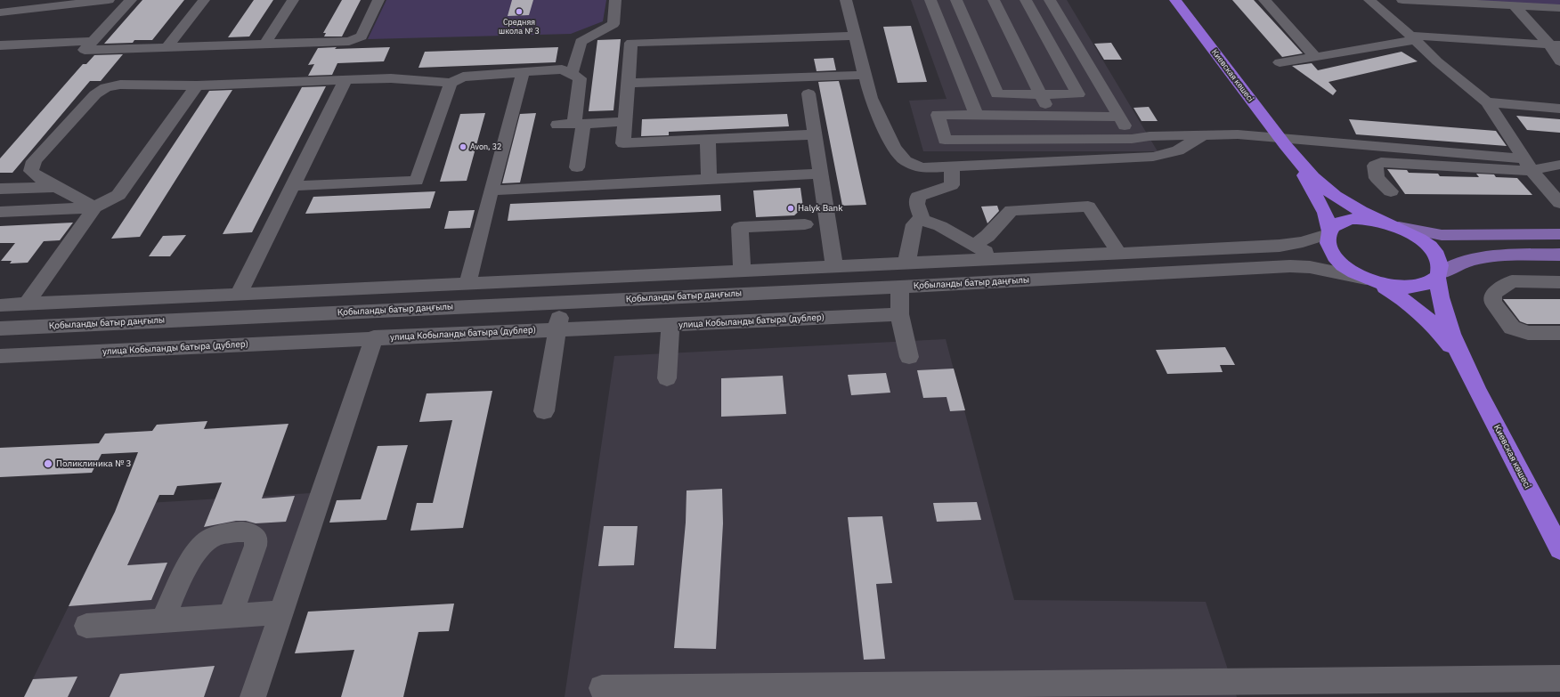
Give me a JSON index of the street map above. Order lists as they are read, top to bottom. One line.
{"streets":{"highway":["Киевская көшесі"],"street":["Қобыланды батыр даңғылы","улица Кобыланды батыра (дублер)"]},"places":["Средняя школа № 3","Avon, 32","Halyk Bank","Поликлиника № 3"]}
